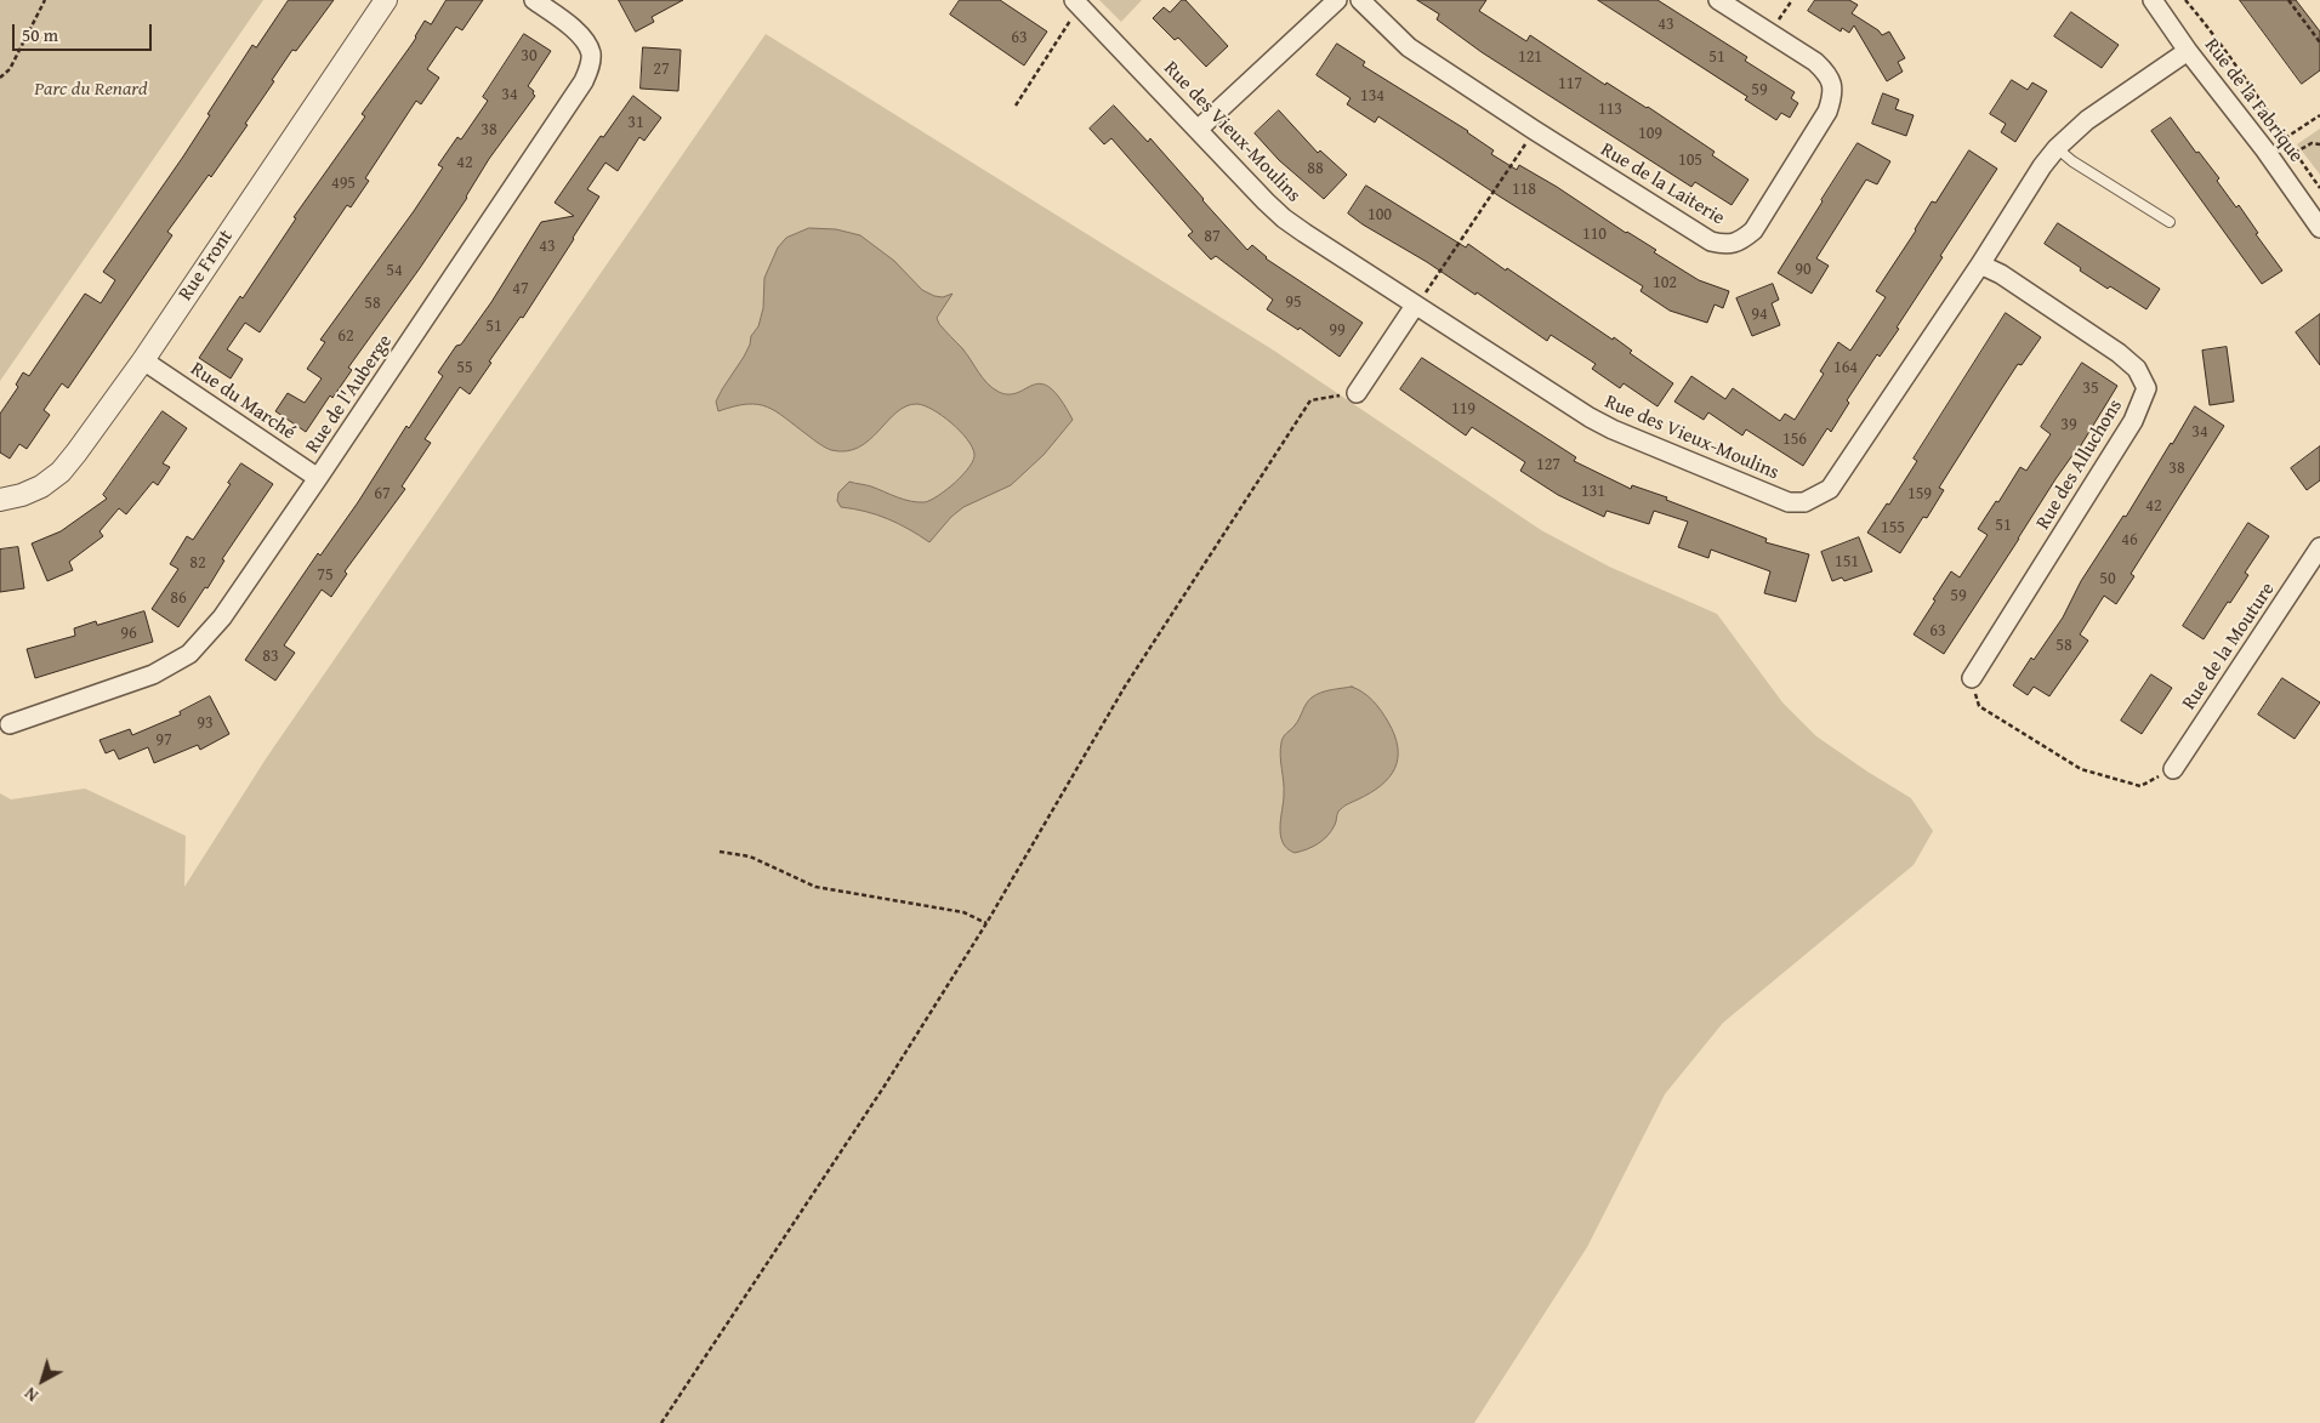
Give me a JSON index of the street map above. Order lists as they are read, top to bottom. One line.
{"streets":{"street":["Rue de la Fabrique","Rue des Vieux-Moulins","Rue de la Laiterie","Rue Front","Rue de l'Auberge","Rue du Marché","Rue des Alluchons","Rue de la Mouture"]},"crossings":[["Rue de la Fabrique","Rue des Vieux-Moulins"],["Rue des Vieux-Moulins","Rue des Alluchons"],["Rue Front","Rue du Marché"],["Rue de l'Auberge","Rue du Marché"]],"parks":["Parc du Renard"],"house_numbers":["43","63","30","121","51","27","117","59","34","134","113","31","38","109","105","42","88","495","118","100","110","87","43","90","54","102","47","95","58","94","51","99","62","55","164","35","119","39","34","156","127","38","131","67","159","42","51","155","46","151","82","75","50","59","86","63","96","58","83","93","97"],"scale_bar":"50 m","north":"bottom left"}
